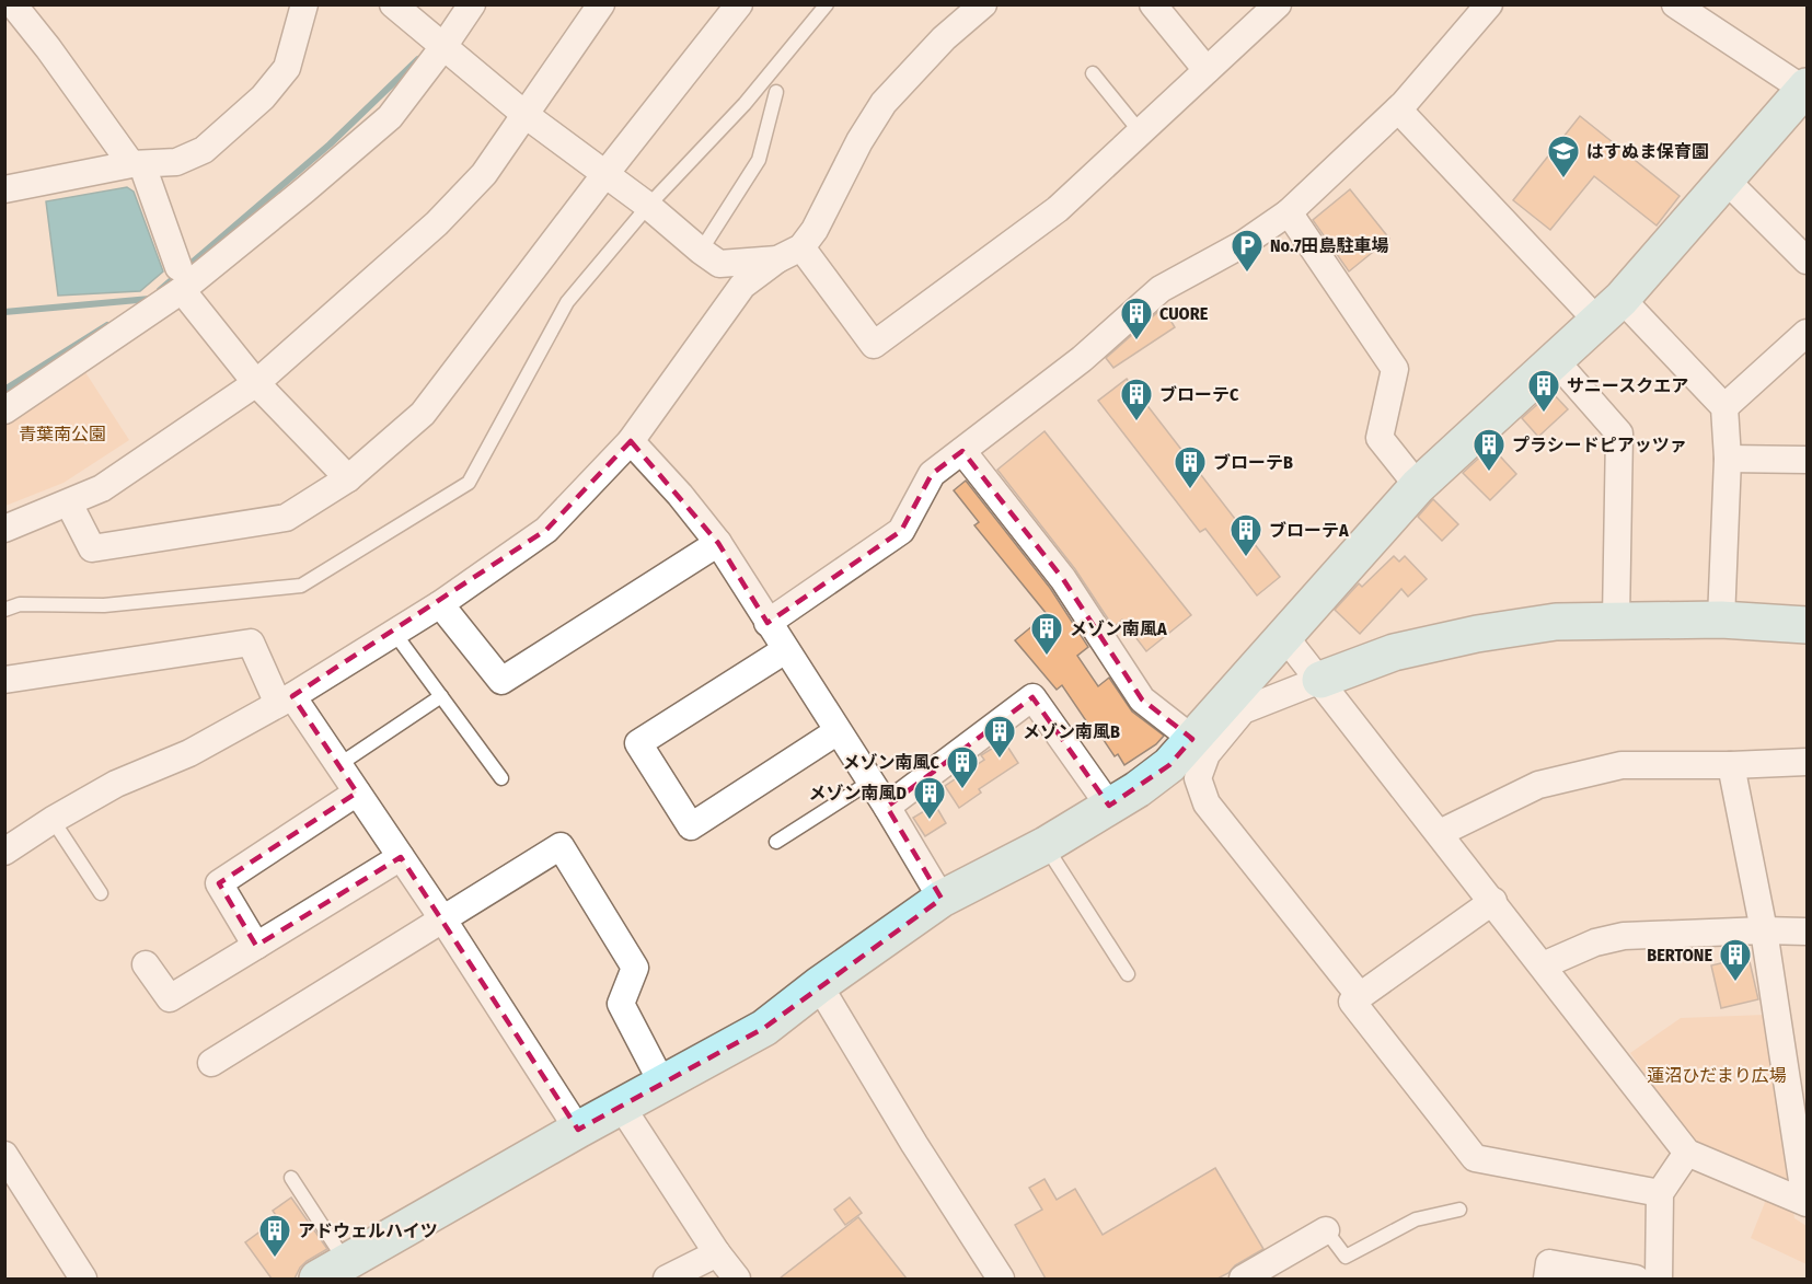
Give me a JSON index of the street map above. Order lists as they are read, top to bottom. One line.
{"parks":["青葉南公園","蓮沼ひだまり広場"],"places":{"school or university":["はすぬま保育園"],"parking":["No.7田島駐車場"],"building":["CUORE","サニースクエア","ブローテC","プラシードピアッツァ","ブローテB","ブローテA","メゾン南風A","メゾン南風B","メゾン南風C","メゾン南風D","BERTONE","アドウェルハイツ"]}}
